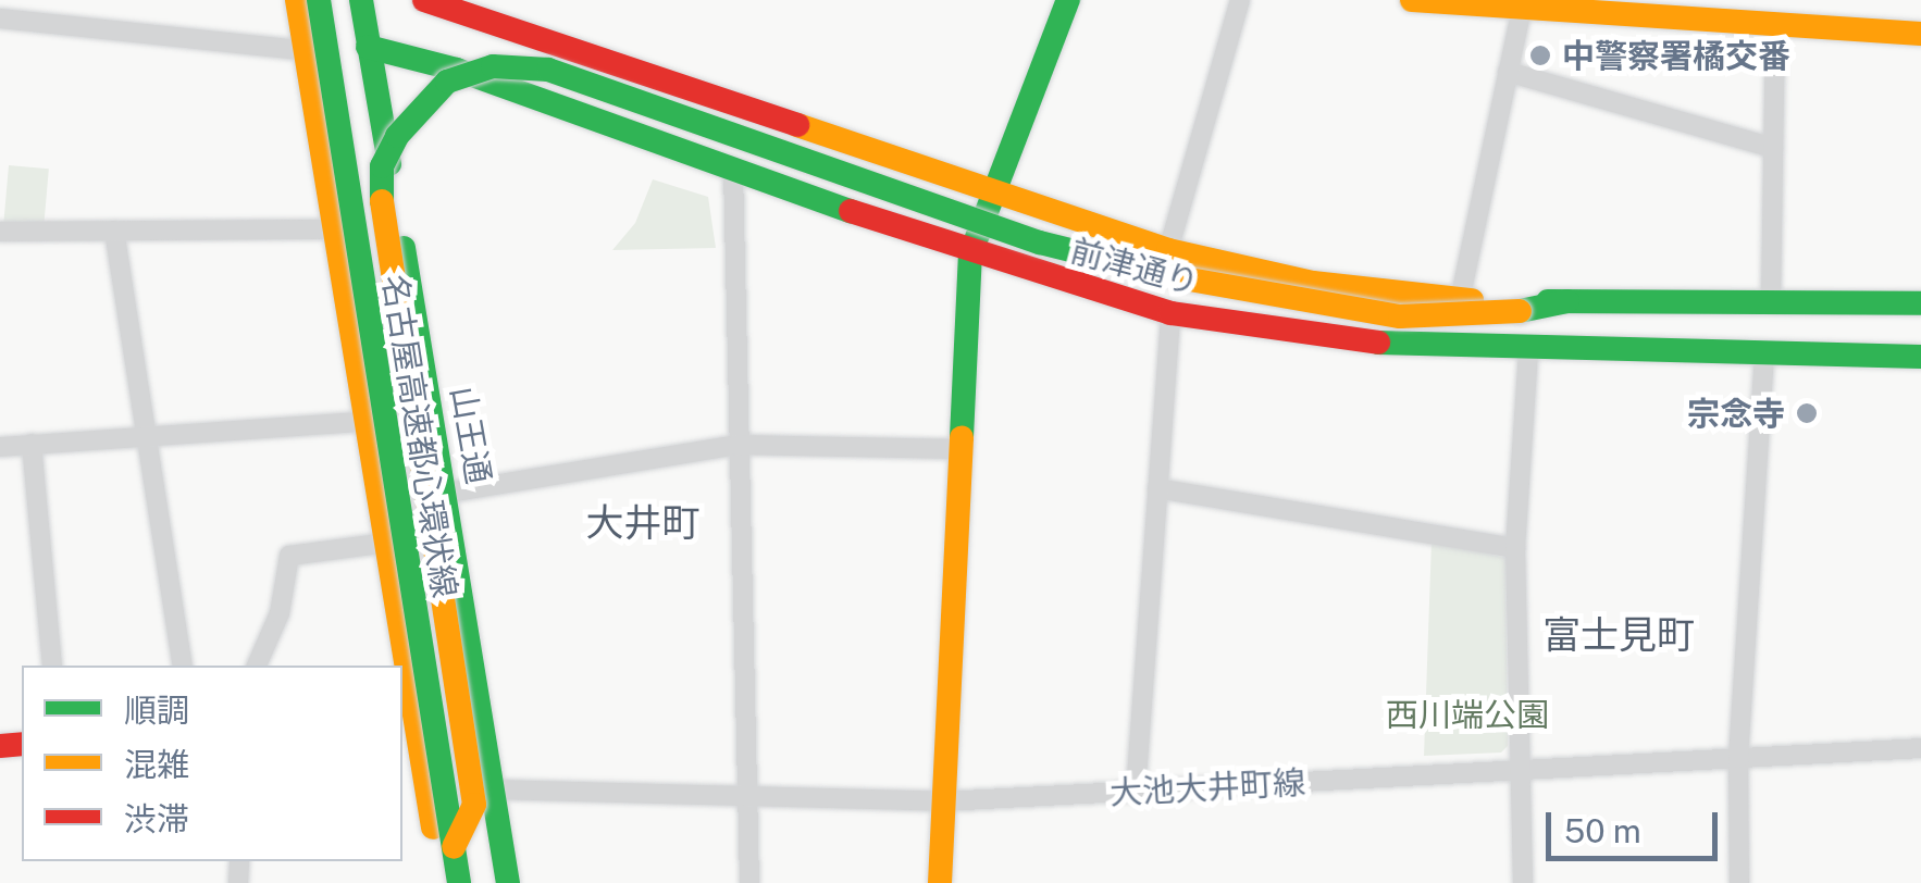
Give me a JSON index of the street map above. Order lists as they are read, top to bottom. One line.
{"streets":{"main road":["前津通り","山王通","名古屋高速都心環状線"],"street":["大池大井町線"]},"crossings":[["前津通り","山王通"],["山王通","大池大井町線"]],"districts":["大井町","富士見町"],"parks":["西川端公園"],"places":["中警察署橘交番","宗念寺"],"legend":["順調","混雑","渋滞"],"scale_bar":"50 m"}
